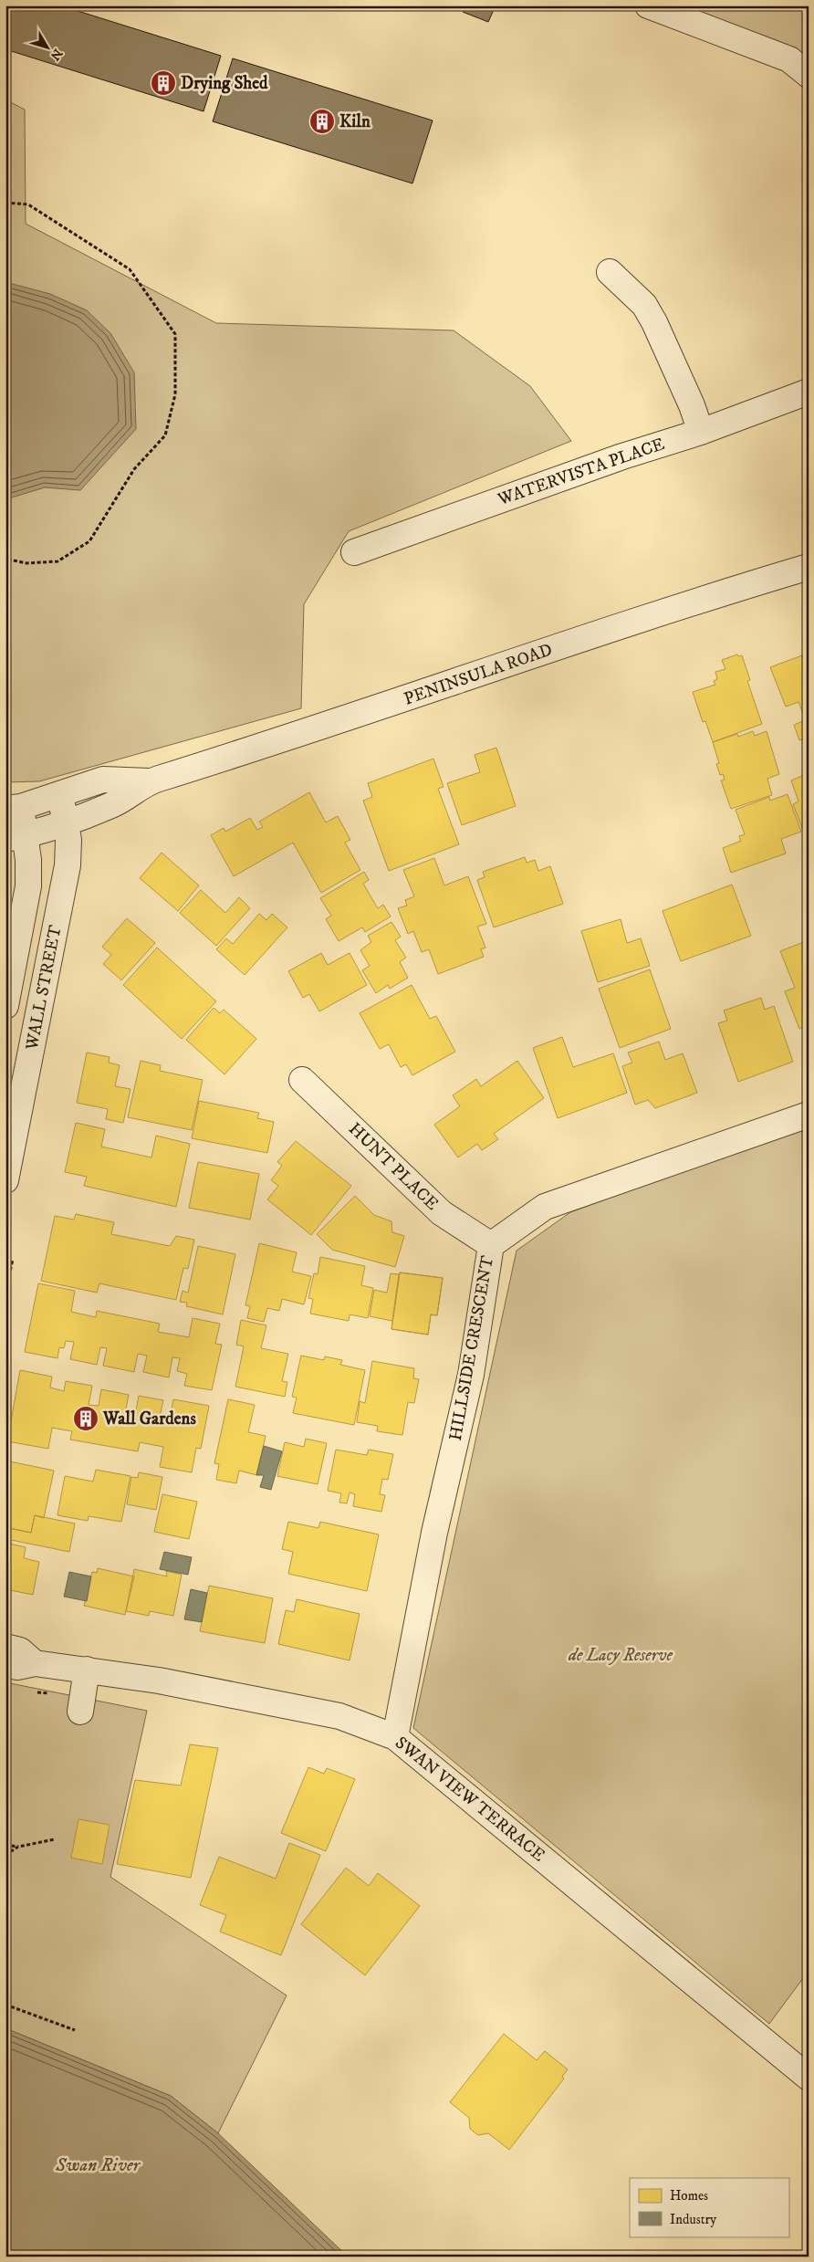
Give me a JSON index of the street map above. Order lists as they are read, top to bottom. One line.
{"streets":{"street":["WATERVISTA PLACE","PENINSULA ROAD","WALL STREET","HUNT PLACE","HILLSIDE CRESCENT","SWAN VIEW TERRACE"]},"crossings":[["PENINSULA ROAD","WALL STREET"],["HUNT PLACE","HILLSIDE CRESCENT"],["HILLSIDE CRESCENT","SWAN VIEW TERRACE"]],"water":["Swan River"],"parks":["de Lacy Reserve"],"places":{"building":["Drying Shed","Kiln","Wall Gardens"]},"legend":["Homes","Industry"],"north":"bottom right"}
